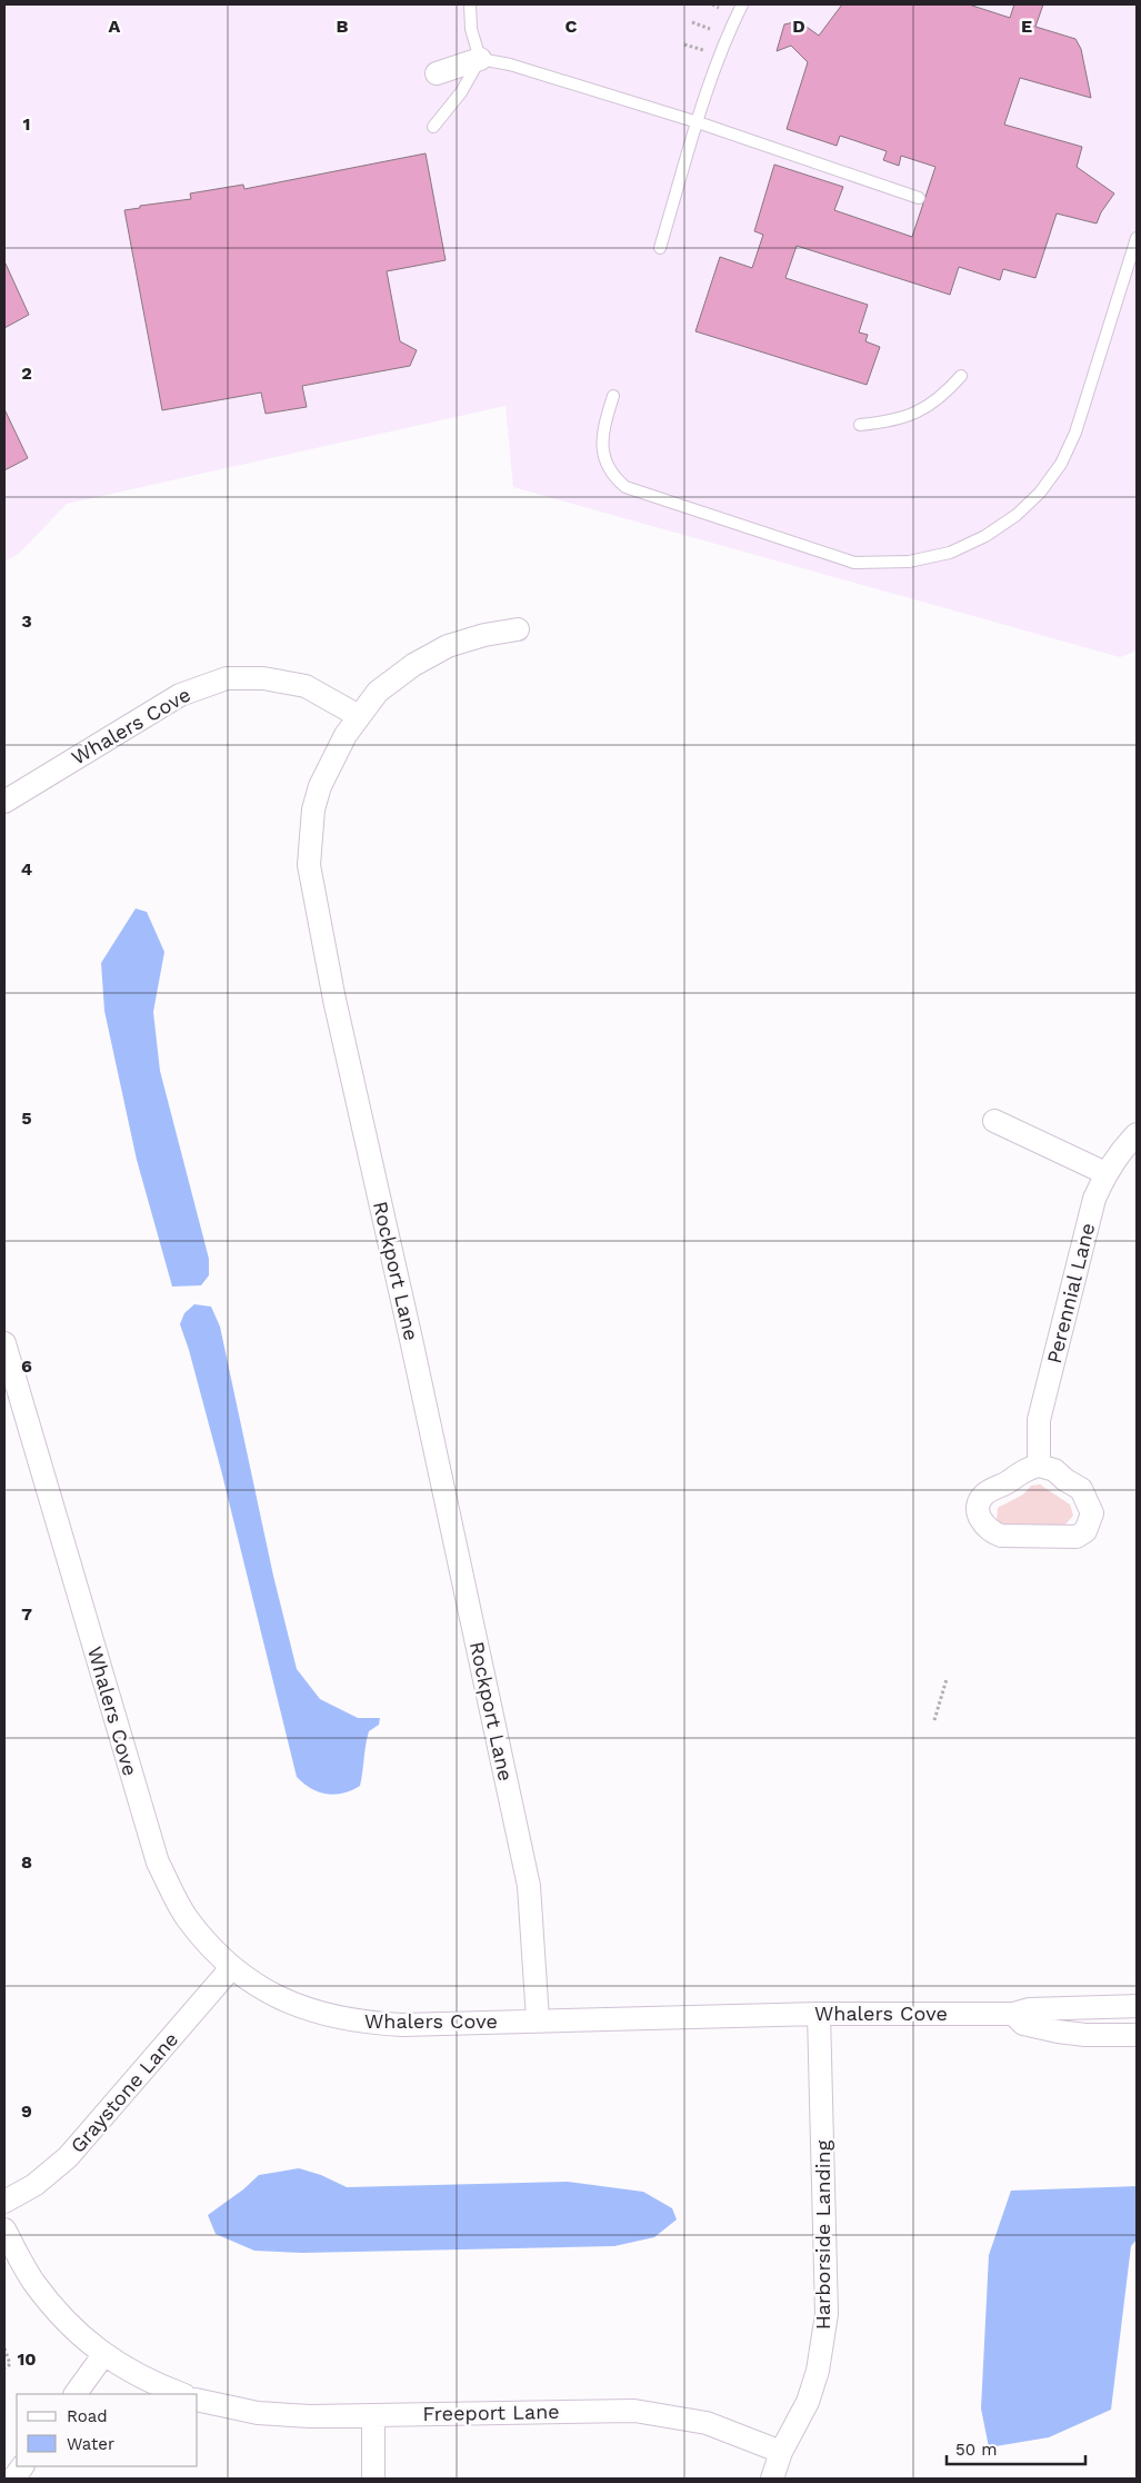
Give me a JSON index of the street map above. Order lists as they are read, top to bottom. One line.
{"streets":{"street":["Whalers Cove","Rockport Lane","Perennial Lane","Graystone Lane","Harborside Landing","Freeport Lane"]},"crossings":[["Whalers Cove","Rockport Lane"],["Whalers Cove","Graystone Lane"],["Whalers Cove","Harborside Landing"],["Harborside Landing","Freeport Lane"]],"legend":["Road","Water"],"scale_bar":"50 m","grid":{"columns":["A","B","C","D","E"],"rows":["1","2","3","4","5","6","7","8","9","10"]}}
